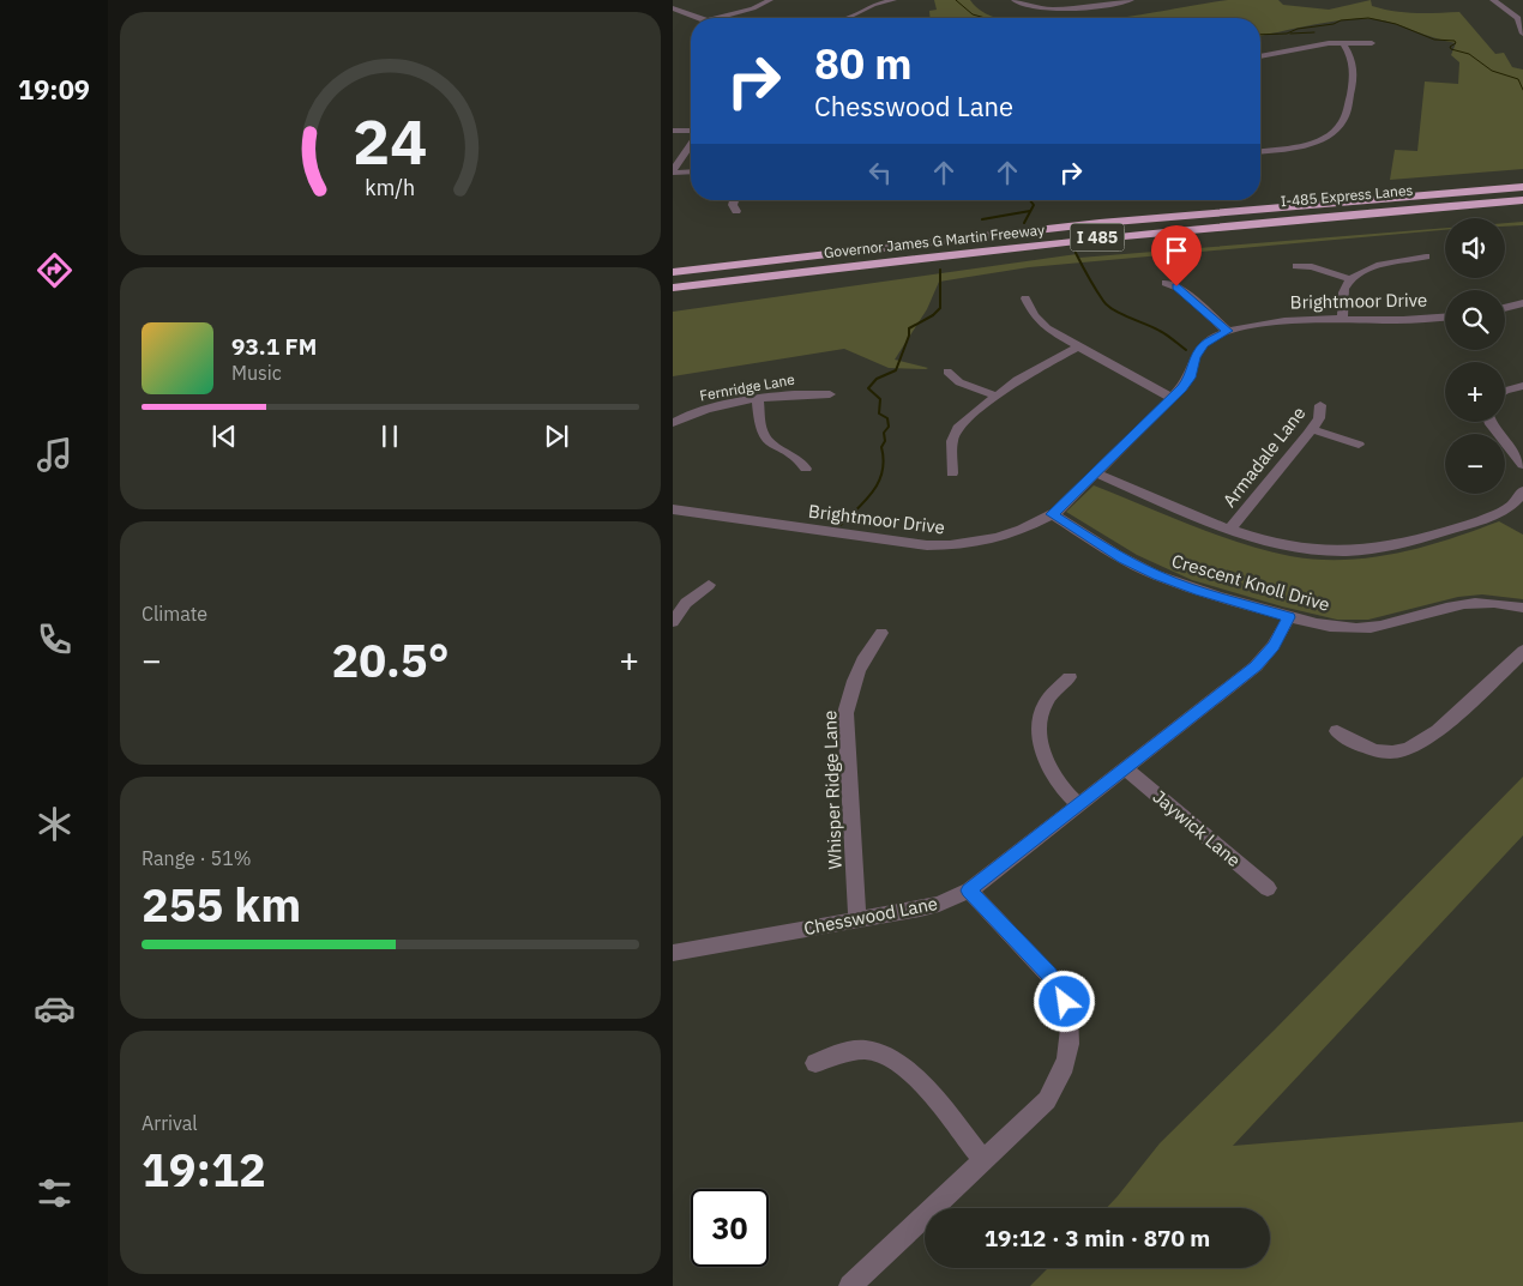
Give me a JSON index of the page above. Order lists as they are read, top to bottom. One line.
{"streets":{"highway":["I-485 Express Lanes","I 485","Governor James G Martin Freeway"],"street":["Brightmoor Drive","Fernridge Lane","Armadale Lane","Crescent Knoll Drive","Whisper Ridge Lane","Jaywick Lane","Chesswood Lane"]},"crossings":[["I-485 Express Lanes","Governor James G Martin Freeway"],["Brightmoor Drive","Crescent Knoll Drive"],["Crescent Knoll Drive","Chesswood Lane"],["Whisper Ridge Lane","Chesswood Lane"],["Jaywick Lane","Chesswood Lane"]],"page":{"tabs":"19:09","turn":["80 m","Chesswood Lane"],"map_buttons":["+","−"],"song":["93.1 FM","Music"],"tile":["Climate",["Range · 51%","255 km"],["Arrival","19:12"]],"heat":["−","20.5°","+"],"limit":"30","trip":"19:12 · 3 min · 870 m","gauge":["24","km/h"]}}
